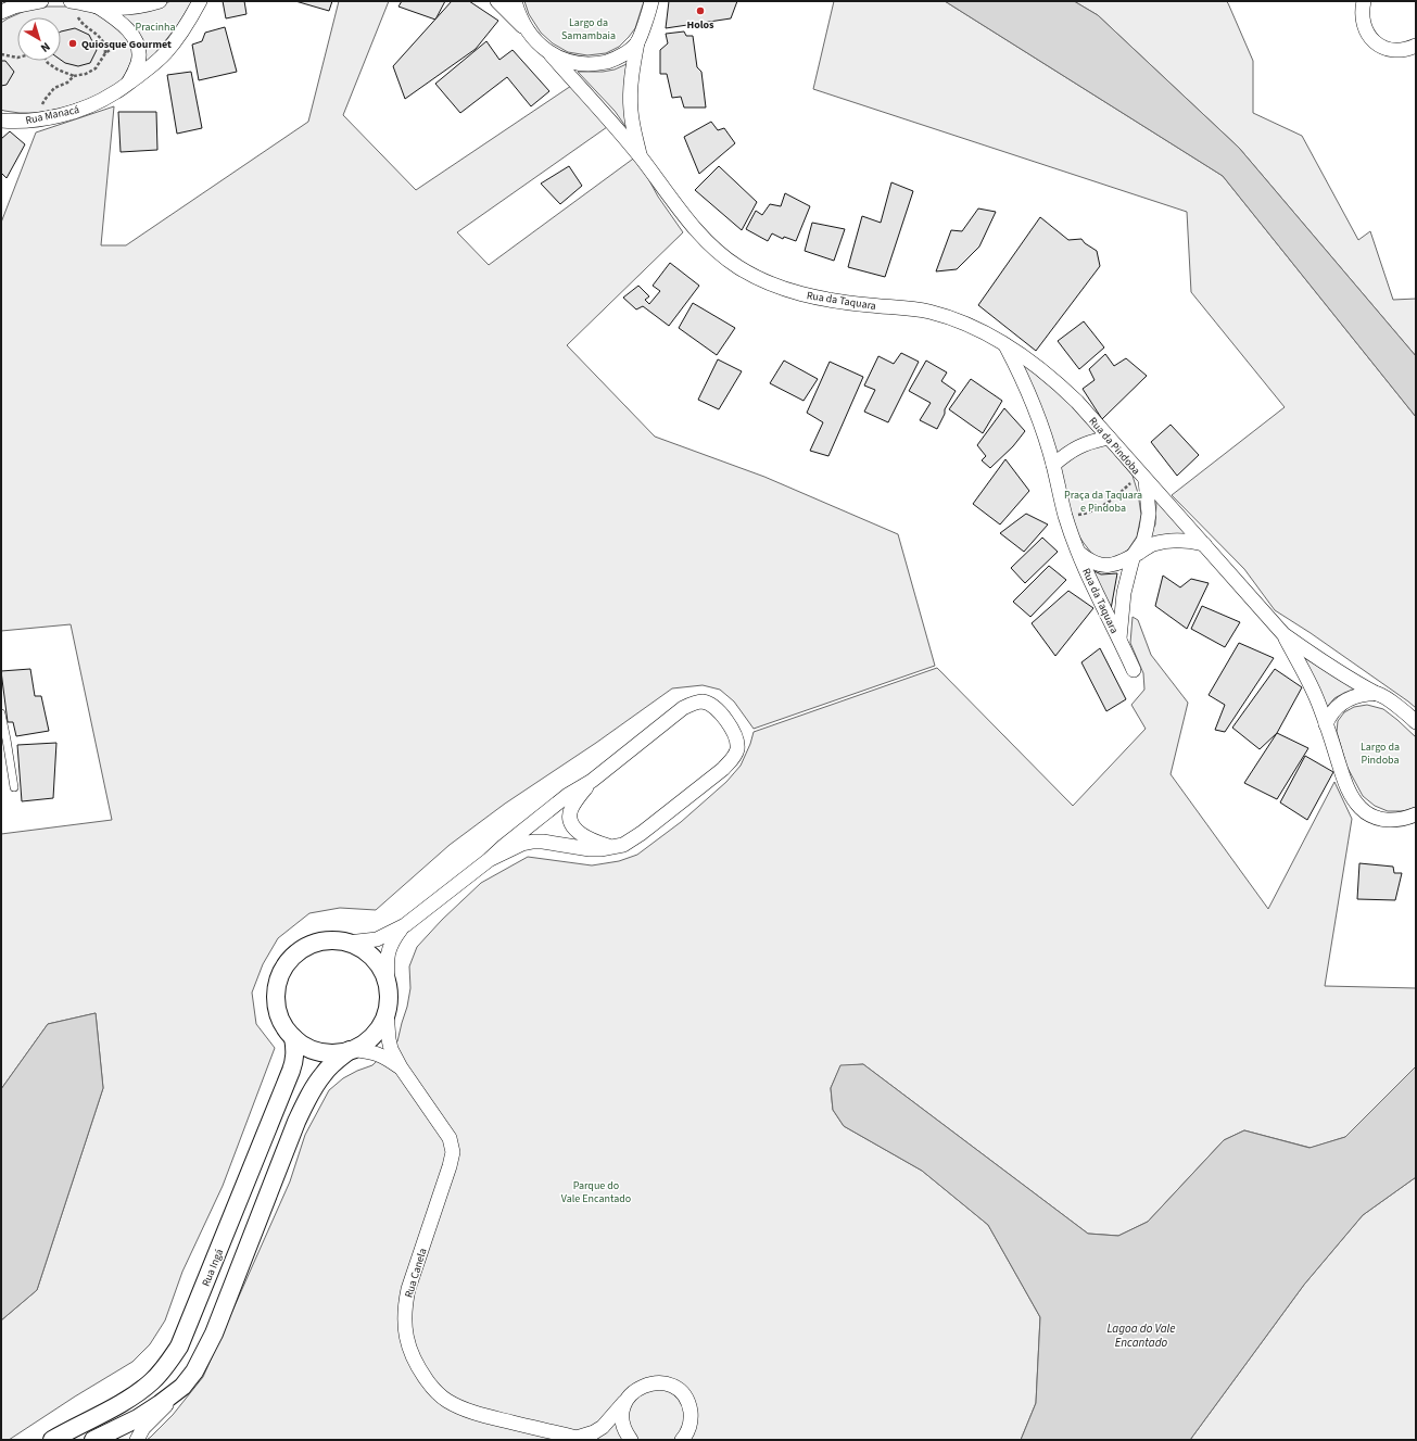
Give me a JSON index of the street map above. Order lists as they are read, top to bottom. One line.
{"streets":{"street":["Rua Manacá","Rua da Taquara","Rua da Pindoba","Rua Ingá","Rua Canela"]},"crossings":[["Rua da Taquara","Rua da Pindoba"],["Rua Ingá","Rua Canela"]],"water":["Lagoa do Vale Encantado"],"parks":["Largo da Samambaia","Pracinha","Praça da Taquara e Pindoba","Largo da Pindoba","Parque do Vale Encantado"],"places":["Holos","Quiosque Gourmet"],"north":"bottom right"}
